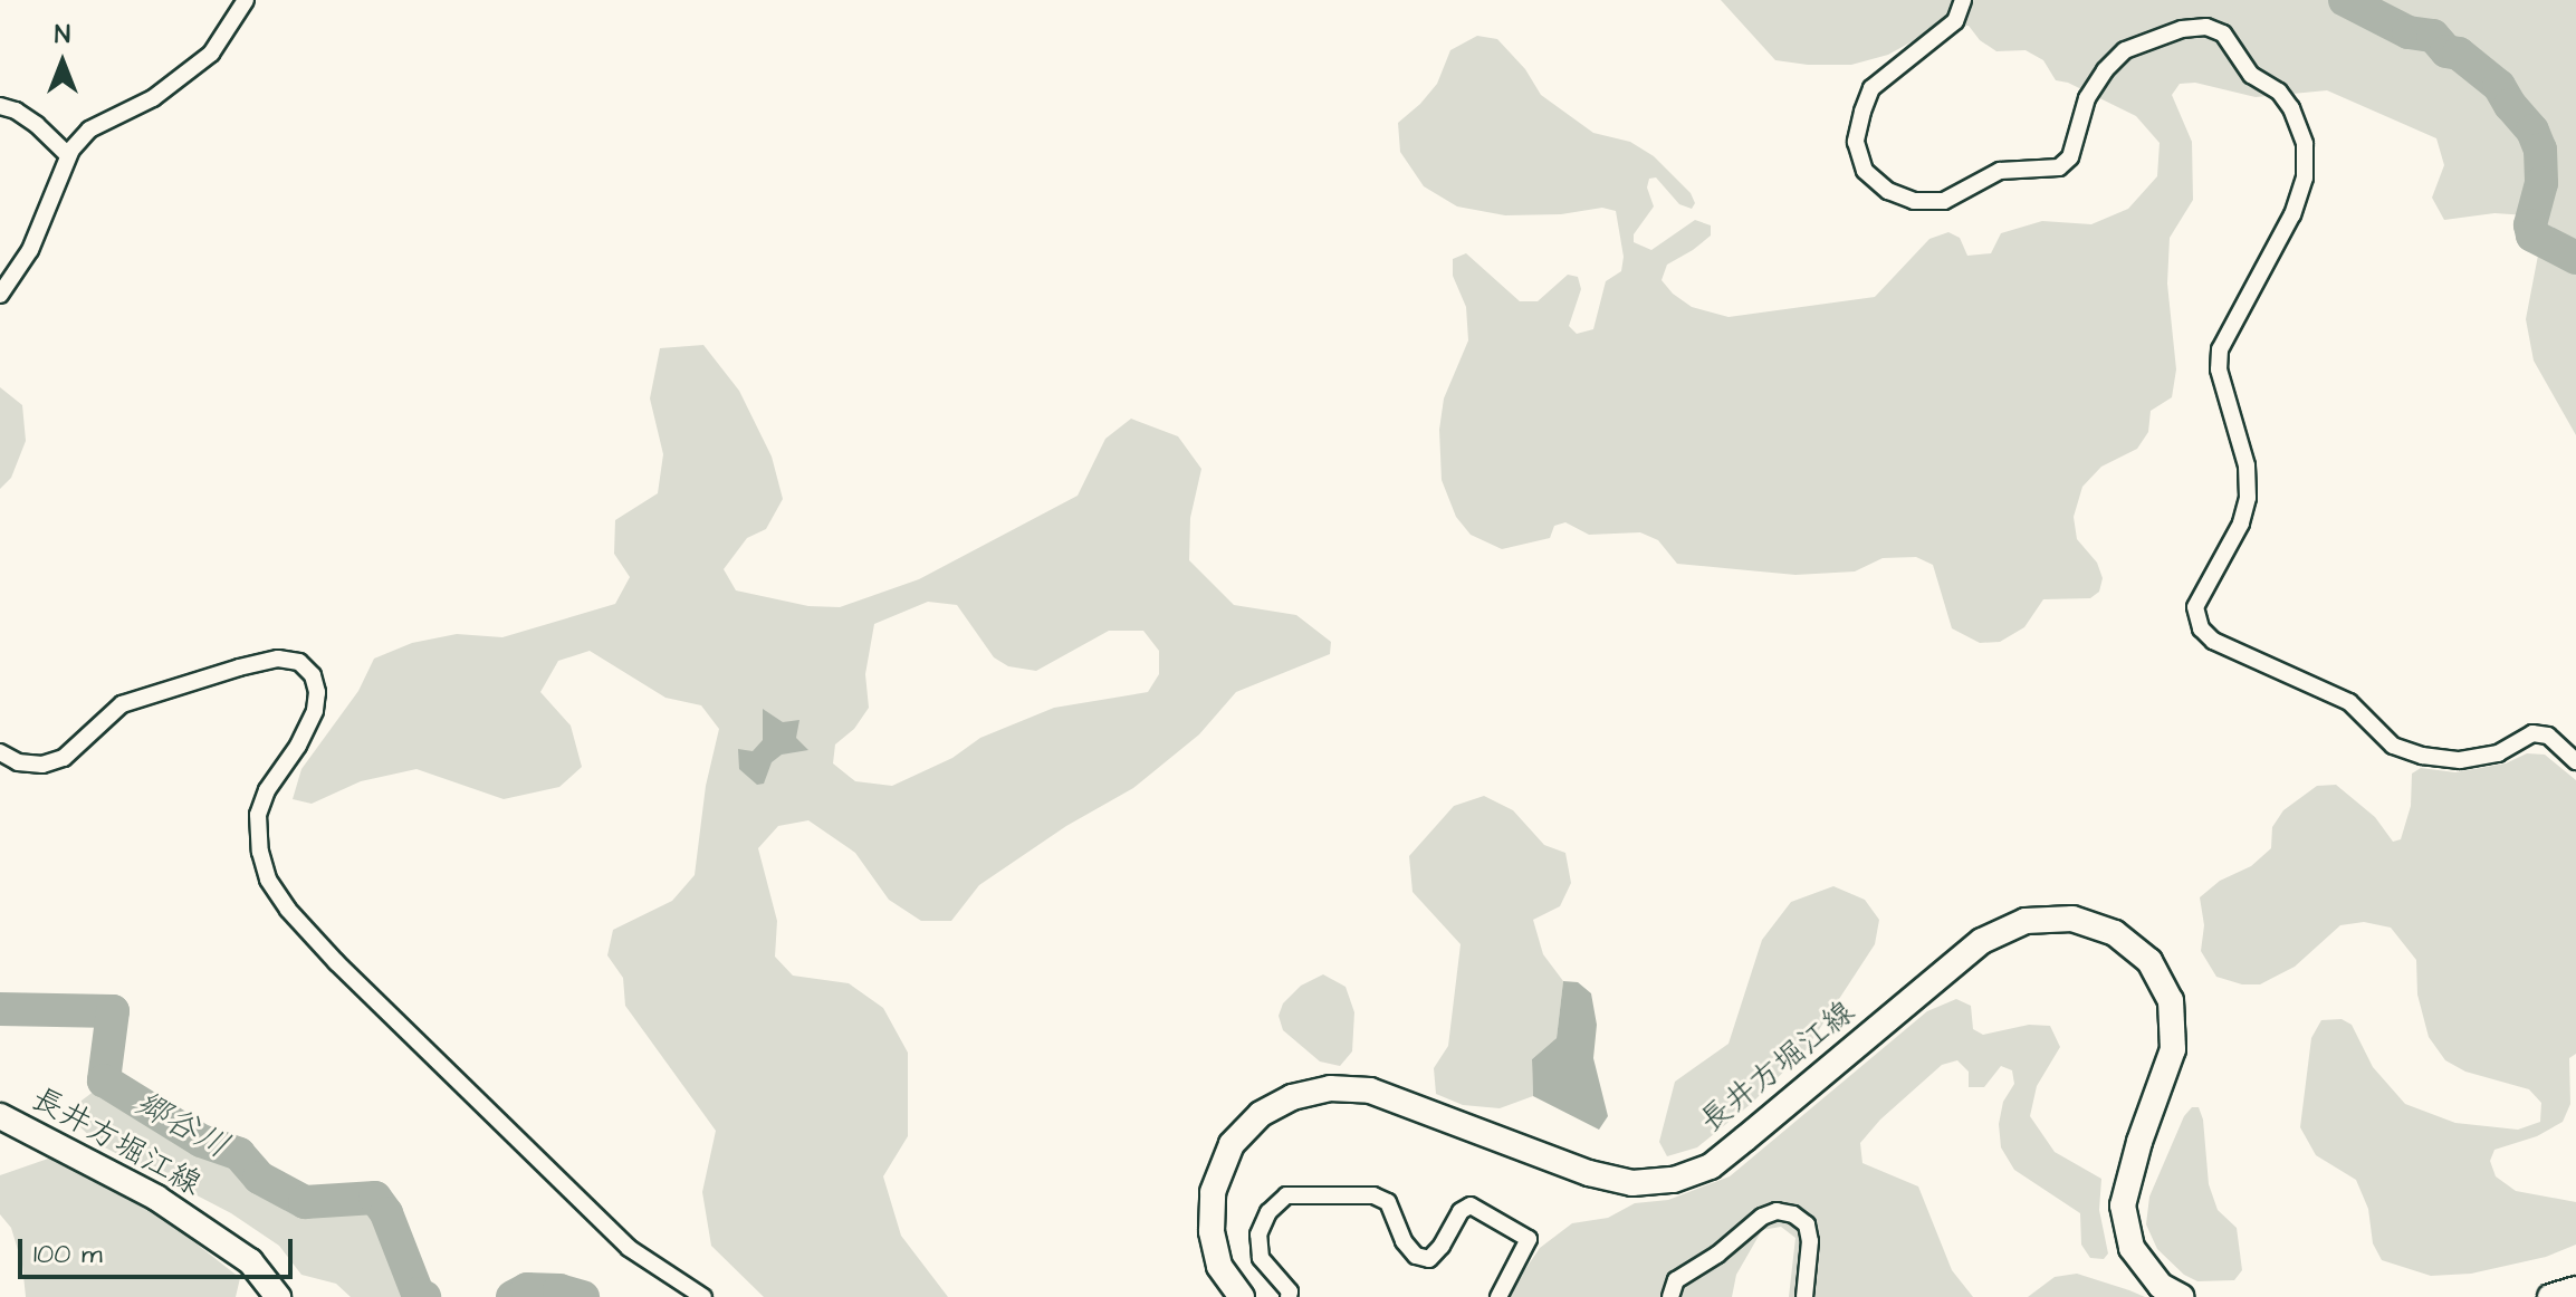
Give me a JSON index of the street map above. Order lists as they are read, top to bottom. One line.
{"streets":{"main road":["長井方堀江線"]},"water":["郷谷川"],"scale_bar":"100 m","north":"top"}
